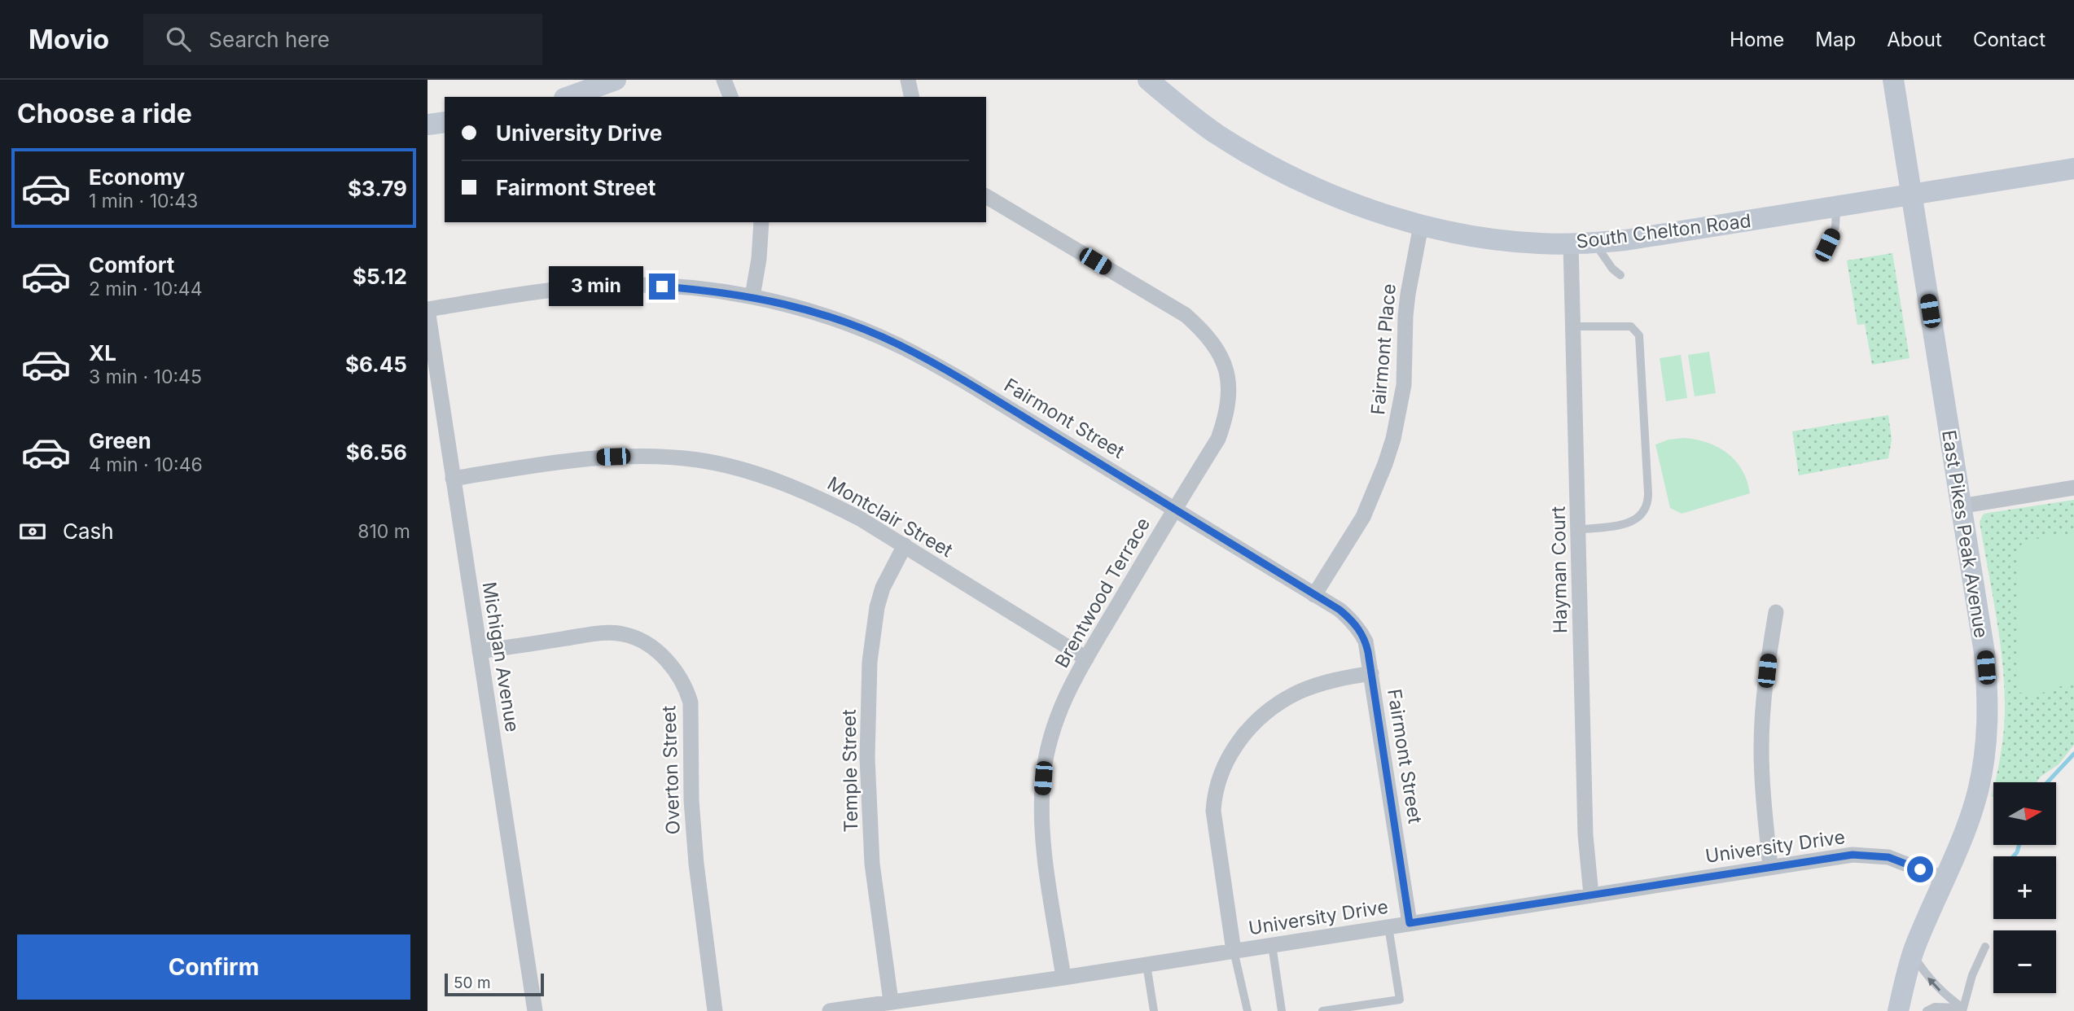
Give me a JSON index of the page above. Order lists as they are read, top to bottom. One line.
{"streets":{"main road":["South Chelton Road","East Pikes Peak Avenue"],"street":["Fairmont Place","Fairmont Street","Montclair Street","Hayman Court","Brentwood Terrace","Michigan Avenue","Overton Street","Temple Street","University Drive"]},"crossings":[["South Chelton Road","Fairmont Place"],["South Chelton Road","East Pikes Peak Avenue"],["South Chelton Road","Hayman Court"],["Fairmont Place","Fairmont Street"],["Fairmont Street","Brentwood Terrace"],["Fairmont Street","Michigan Avenue"],["Fairmont Street","University Drive"],["Montclair Street","Brentwood Terrace"],["Montclair Street","Michigan Avenue"],["Montclair Street","Temple Street"],["East Pikes Peak Avenue","University Drive"],["Hayman Court","University Drive"],["Brentwood Terrace","University Drive"],["Michigan Avenue","Overton Street"],["Temple Street","University Drive"]],"scale_bar":"50 m","north":"right","page":{"header":"Movio","search":"Search here","nav":["Home","Map","About","Contact"],"heading":"Choose a ride","banner":["University Drive","Fairmont Street"],"list":[{"name":"Economy","note":"1 min · 10:43","value":"$3.79"},{"name":"Comfort","note":"2 min · 10:44","value":"$5.12"},{"name":"XL","note":"3 min · 10:45","value":"$6.45"},{"name":"Green","note":"4 min · 10:46","value":"$6.56"}],"bubble":"3 min","pay":["Cash","810 m"],"map_buttons":["+","−"],"buttons":"Confirm","scale":"50 m"}}
